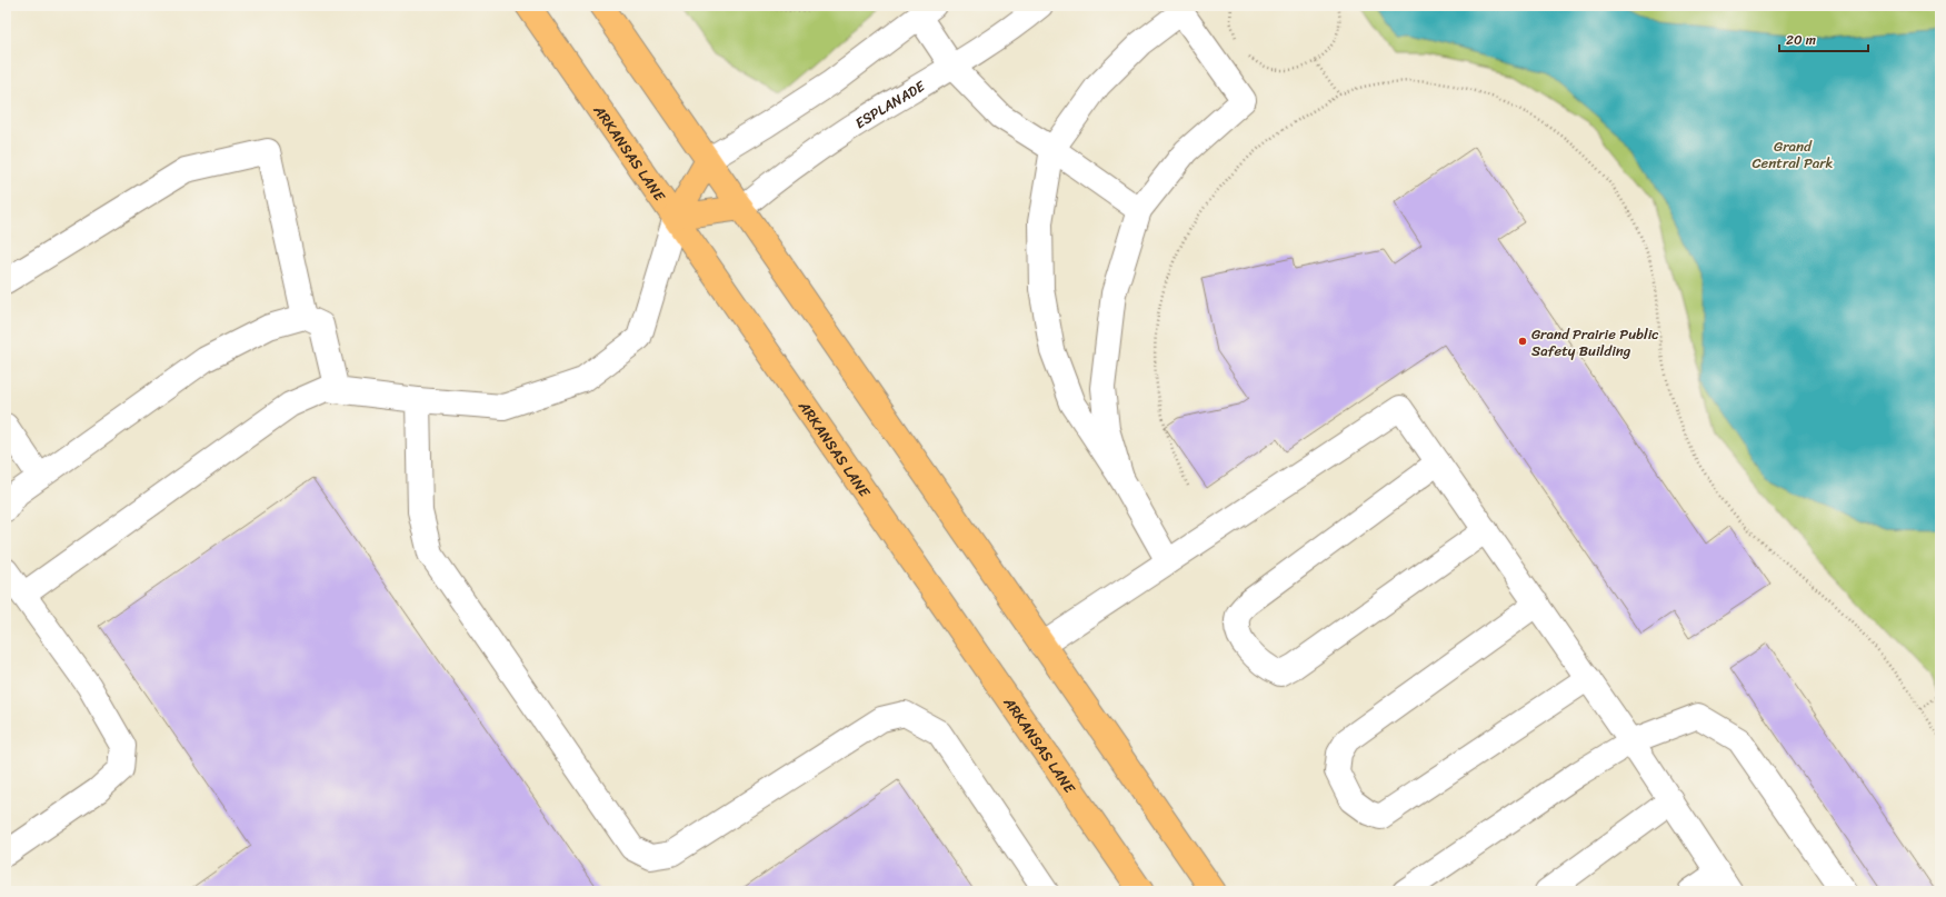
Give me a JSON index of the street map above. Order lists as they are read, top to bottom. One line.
{"streets":{"main road":["ARKANSAS LANE"],"street":["ESPLANADE"]},"parks":["Grand Central Park"],"places":["Grand Prairie Public Safety Building"],"scale_bar":"20 m"}
